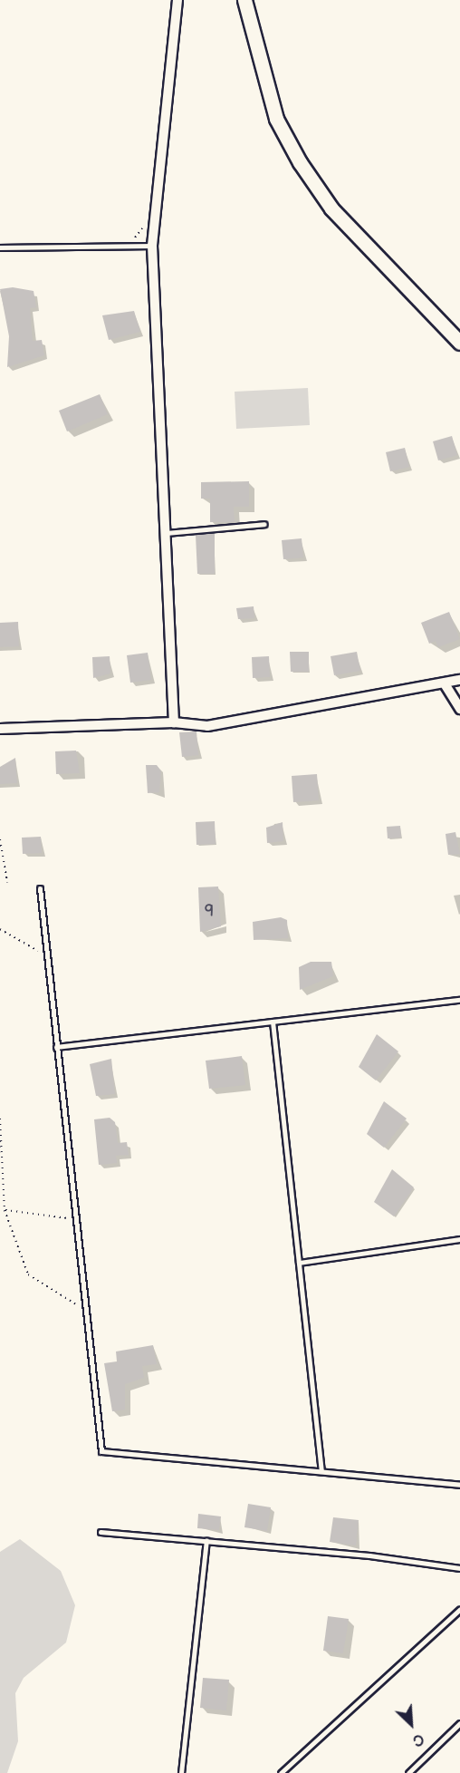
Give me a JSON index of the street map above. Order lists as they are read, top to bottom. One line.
{"house_numbers":["9"],"north":"bottom right"}
